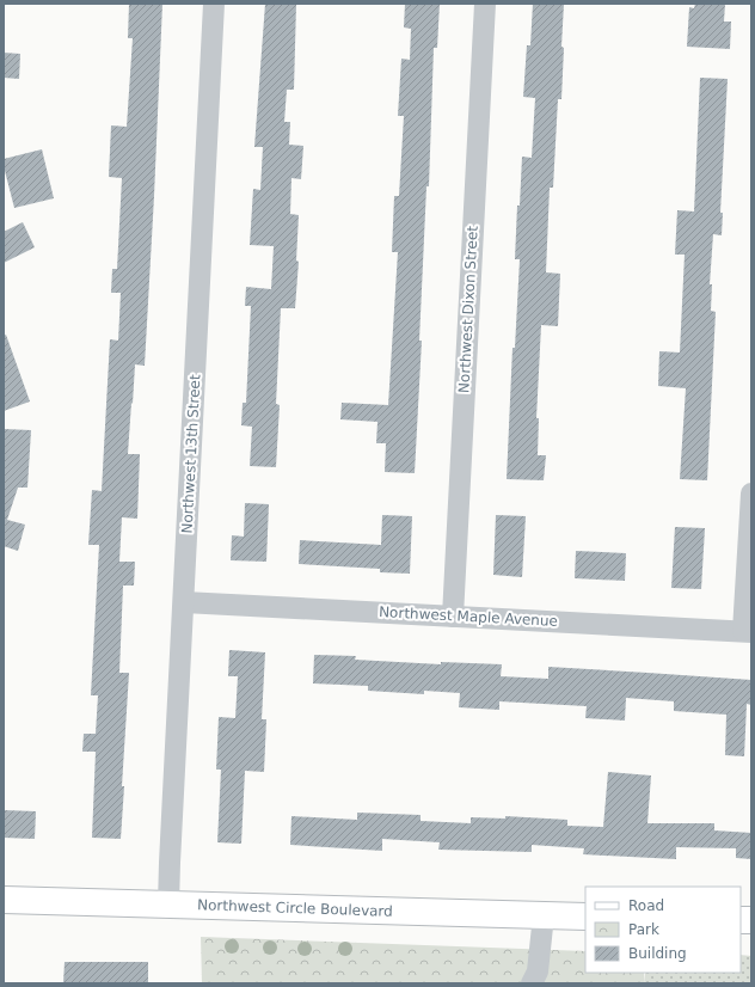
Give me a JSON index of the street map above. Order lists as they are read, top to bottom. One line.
{"streets":{"main road":["Northwest Circle Boulevard"],"street":["Northwest Dixon Street","Northwest 13th Street","Northwest Maple Avenue"]},"crossings":[["Northwest Dixon Street","Northwest Maple Avenue"],["Northwest 13th Street","Northwest Maple Avenue"],["Northwest 13th Street","Northwest Circle Boulevard"]],"legend":["Road","Park","Building"]}
